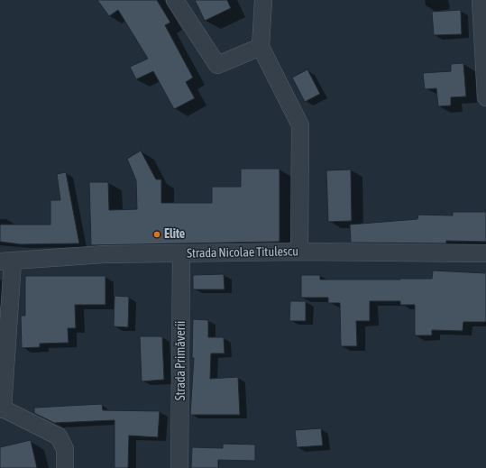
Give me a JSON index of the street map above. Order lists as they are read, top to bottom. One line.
{"streets":{"street":["Strada Nicolae Titulescu","Strada Primăverii"]},"crossings":[["Strada Nicolae Titulescu","Strada Primăverii"]],"places":["Elite"]}
